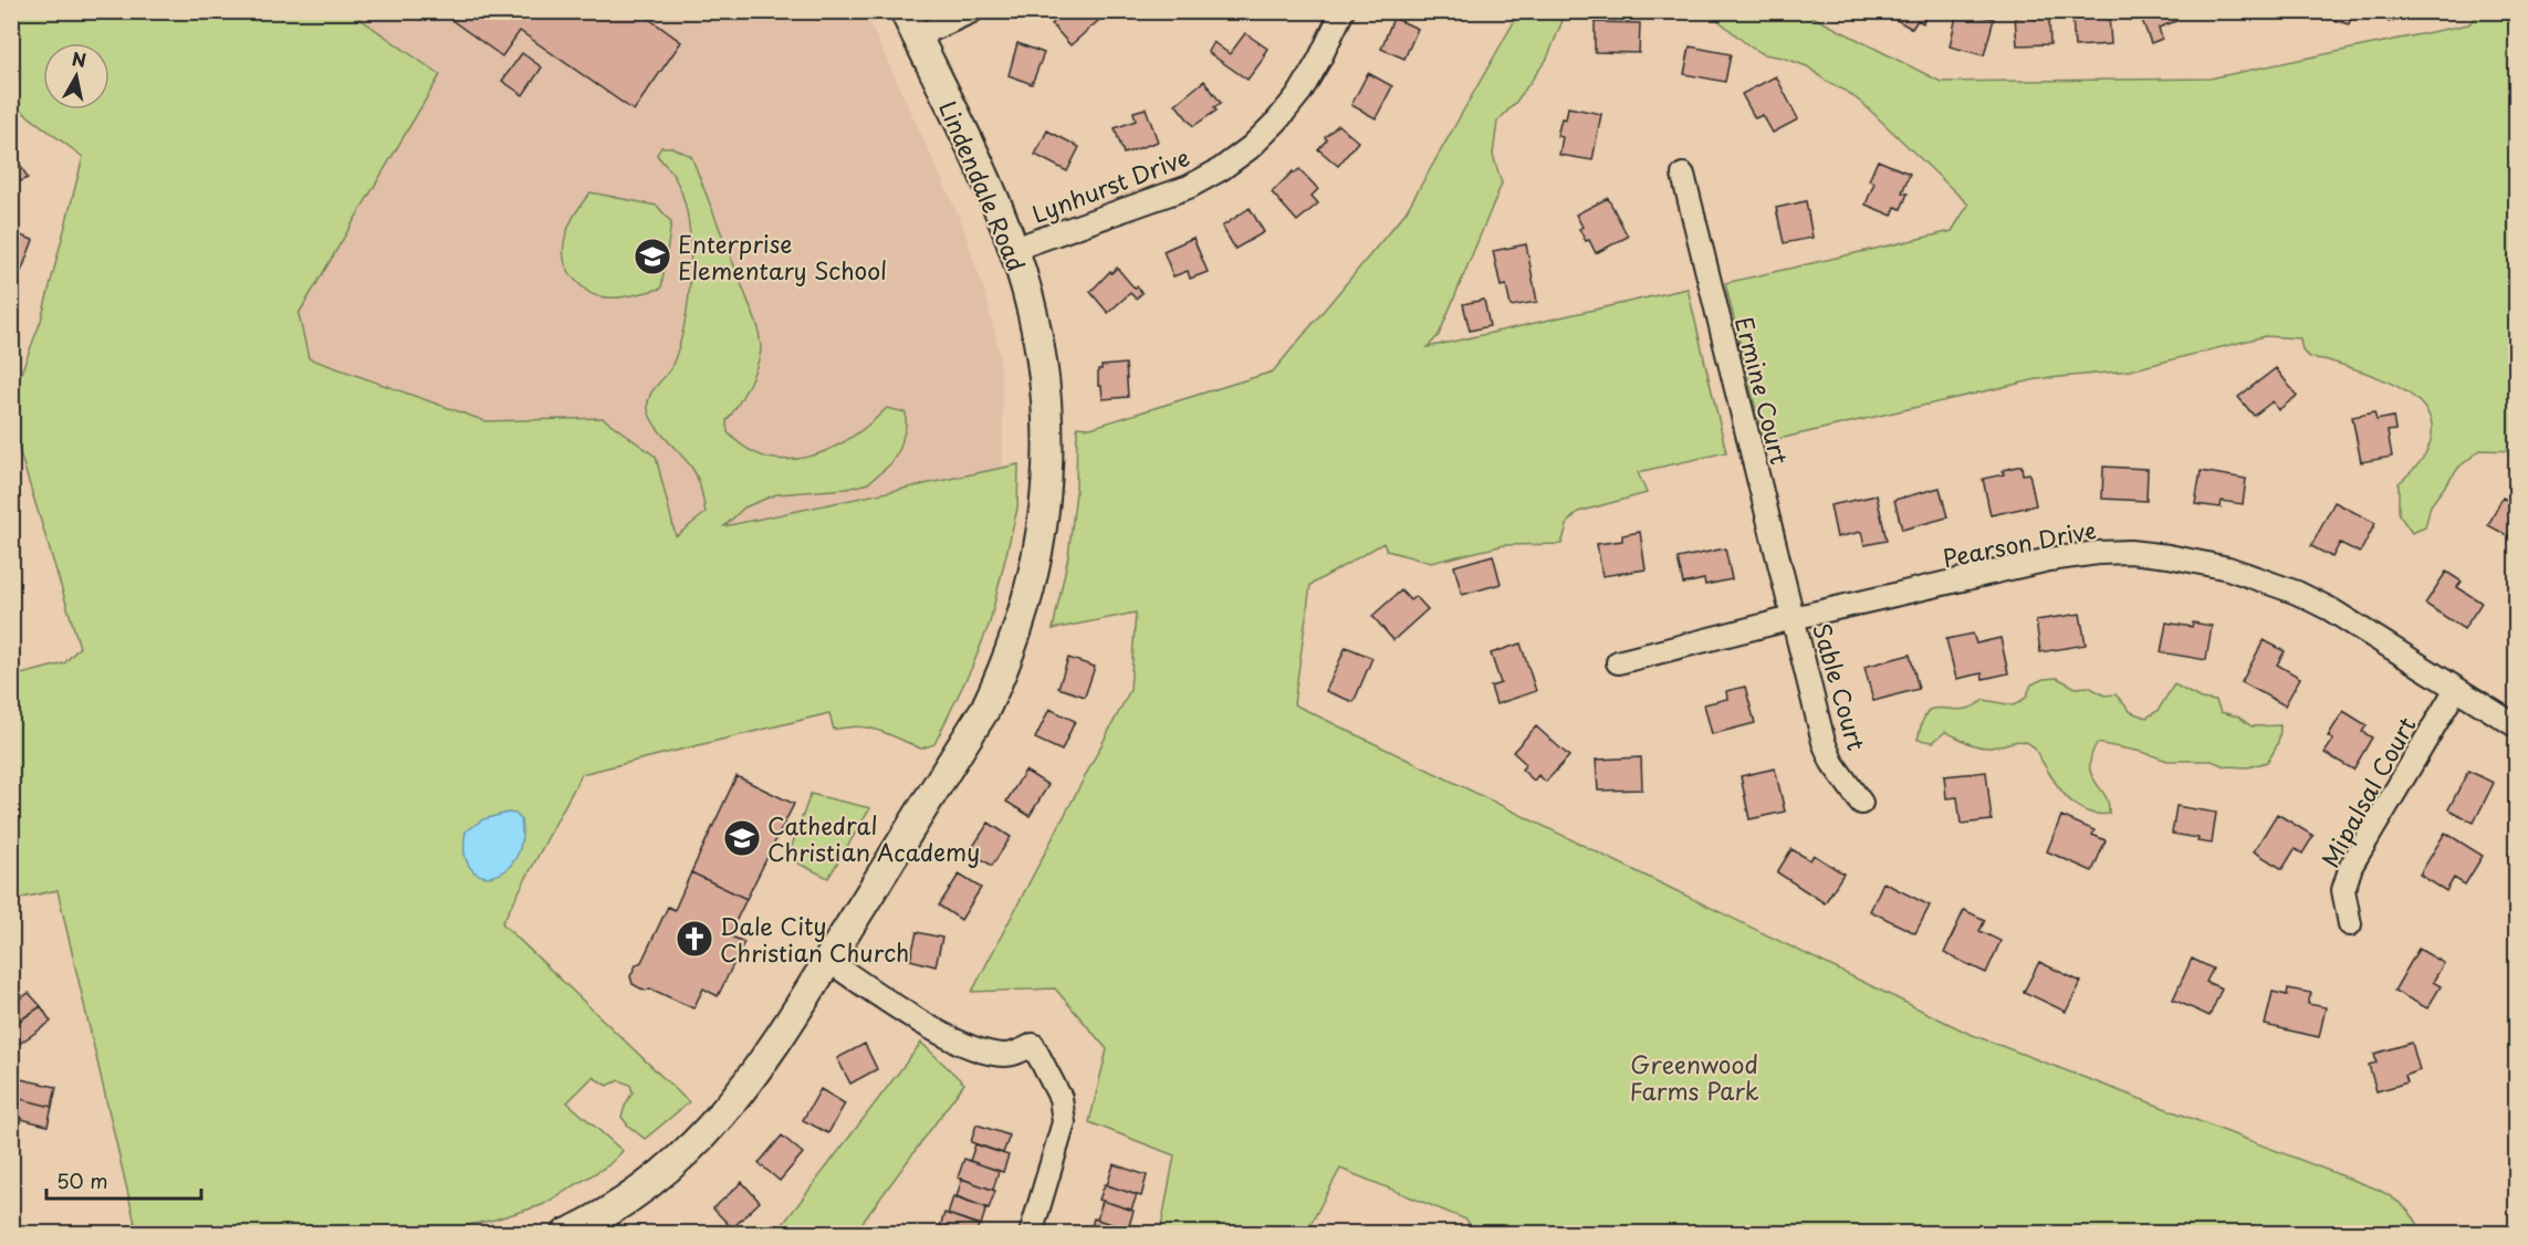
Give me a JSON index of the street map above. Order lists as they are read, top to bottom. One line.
{"streets":{"street":["Lynhurst Drive","Lindendale Road","Ermine Court","Pearson Drive","Sable Court","Mipalsal Court"]},"crossings":[["Lynhurst Drive","Lindendale Road"],["Ermine Court","Pearson Drive"],["Ermine Court","Sable Court"],["Pearson Drive","Sable Court"],["Pearson Drive","Mipalsal Court"]],"parks":["Greenwood Farms Park"],"places":{"school or university":["Enterprise Elementary School","Cathedral Christian Academy"],"church":["Dale City Christian Church"]},"scale_bar":"50 m","north":"top"}
